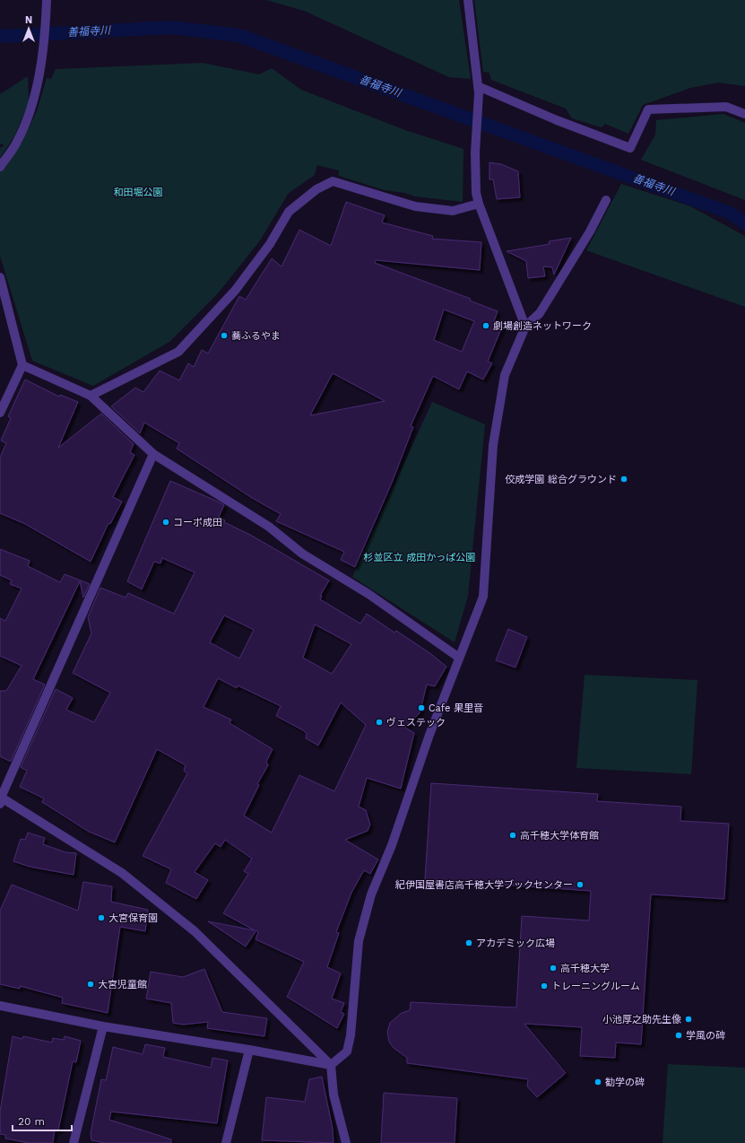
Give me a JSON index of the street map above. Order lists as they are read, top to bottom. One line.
{"water":["善福寺川"],"parks":["和田堀公園","杉並区立 成田かっぱ公園"],"places":["劇場創造ネットワーク","蕎ふるやま","佼成学園 総合グラウンド","コーポ成田","Cafe 果里音","ヴェステック","高千穂大学体育館","紀伊国屋書店高千穂大学ブックセンター","大宮保育園","アカデミック広場","高千穂大学","大宮児童館","トレーニングルーム","小池厚之助先生像","学風の碑","勧学の碑"],"scale_bar":"20 m","north":"top"}
